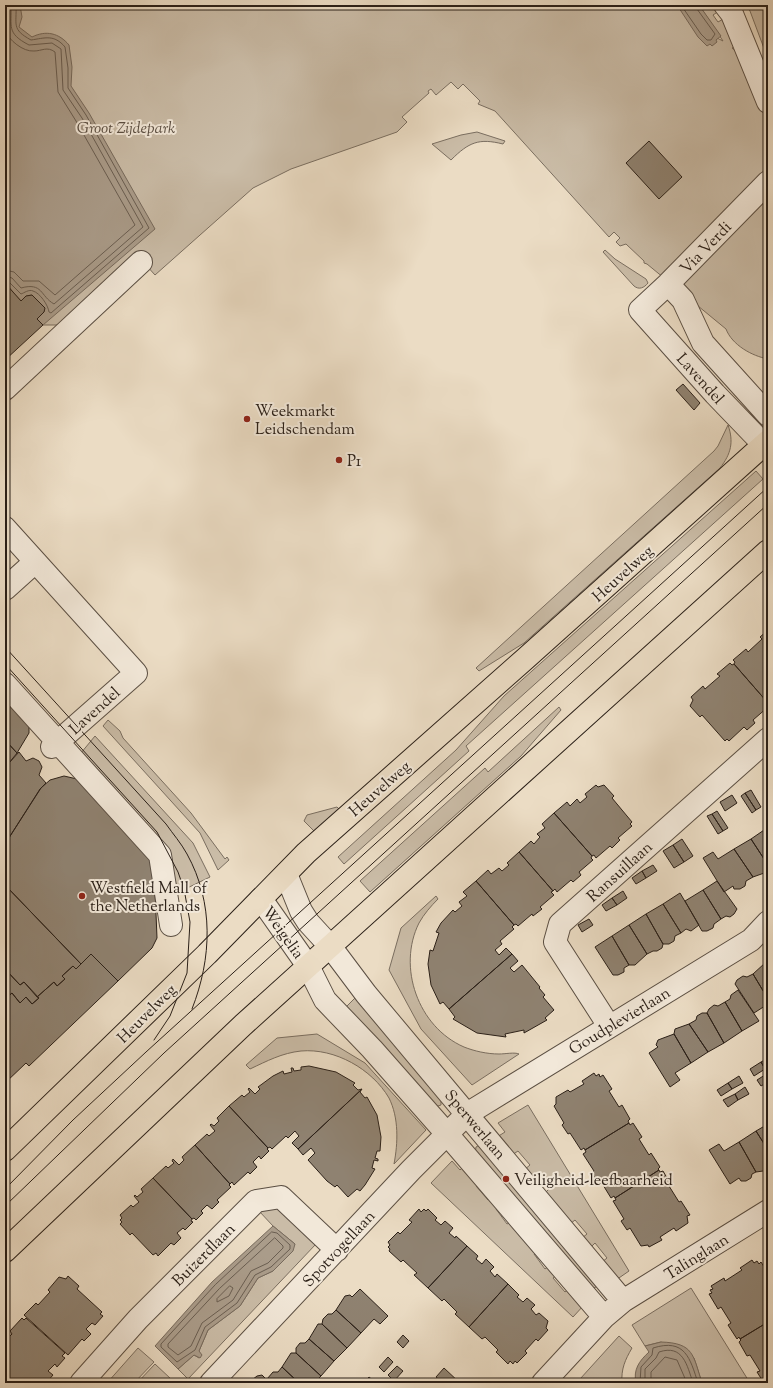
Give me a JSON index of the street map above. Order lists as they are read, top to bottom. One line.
{"streets":{"main road":["Heuvelweg"],"street":["Via Verdi","Lavendel","Ransuillaan","Weigelia","Goudplevierlaan","Sperwerlaan","Spotvogellaan","Buizerdlaan","Talinglaan"]},"crossings":[["Via Verdi","Lavendel"],["Lavendel","Heuvelweg"],["Heuvelweg","Weigelia"],["Ransuillaan","Goudplevierlaan"],["Weigelia","Sperwerlaan"],["Goudplevierlaan","Sperwerlaan"],["Goudplevierlaan","Spotvogellaan"],["Sperwerlaan","Spotvogellaan"],["Sperwerlaan","Talinglaan"],["Spotvogellaan","Buizerdlaan"]],"parks":["Groot Zijdepark"],"places":["Weekmarkt Leidschendam","P1","Westfield Mall of the Netherlands","Veiligheid-leefbaarheid"]}
